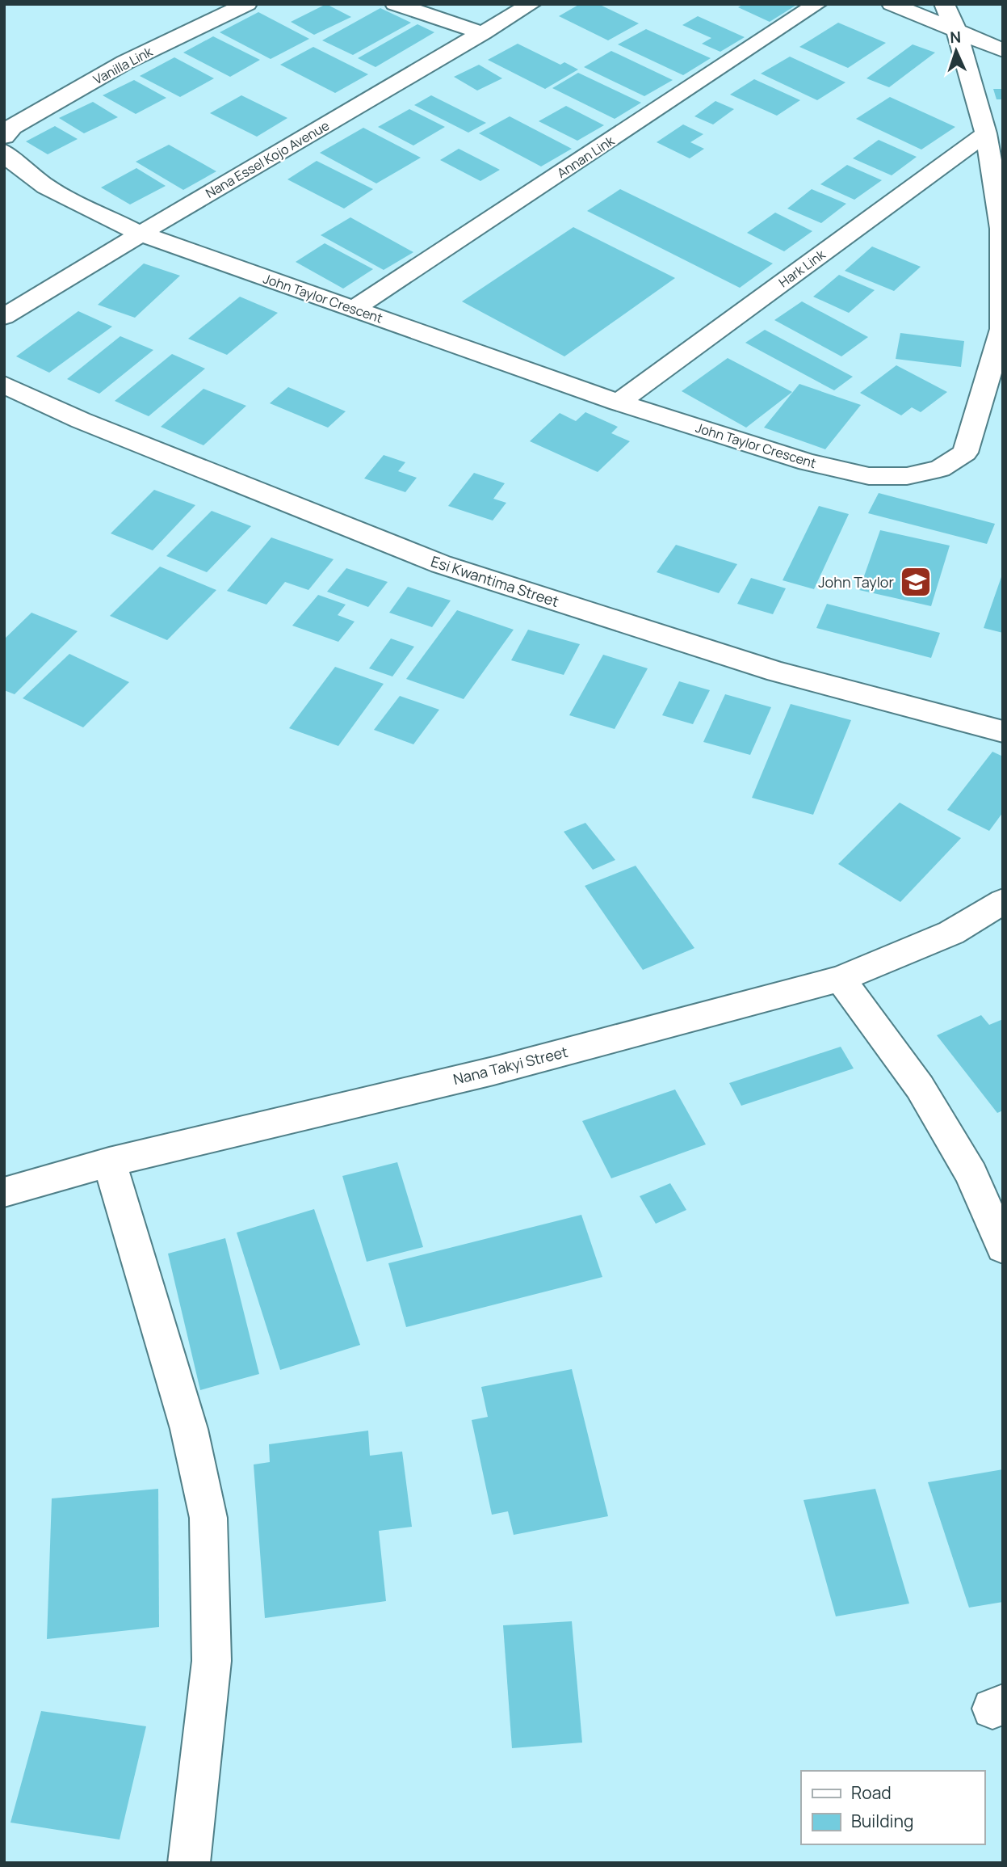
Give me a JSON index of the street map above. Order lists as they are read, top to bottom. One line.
{"streets":{"street":["Vanilla Link","Annan Link","Nana Essel Kojo Avenue","Hark Link","John Taylor Crescent","Esi Kwantima Street","Nana Takyi Street"]},"crossings":[["Annan Link","John Taylor Crescent"],["Nana Essel Kojo Avenue","John Taylor Crescent"],["Hark Link","John Taylor Crescent"]],"places":{"school or university":["John Taylor"]},"legend":["Road","Building"],"north":"top"}
